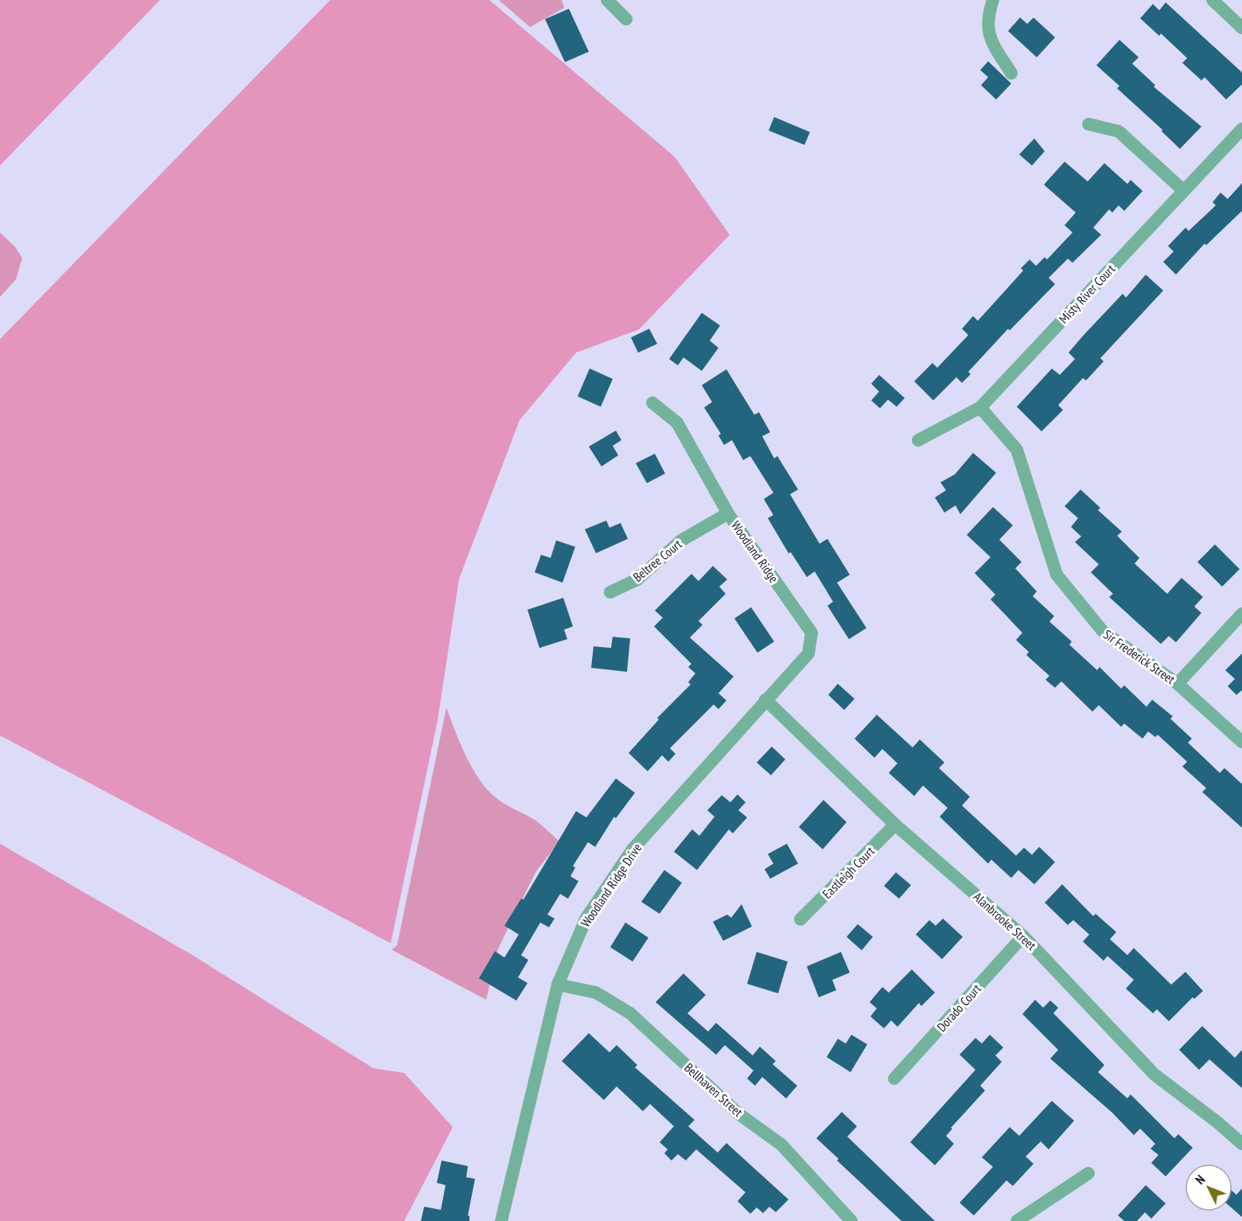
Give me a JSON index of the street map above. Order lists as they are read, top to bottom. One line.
{"streets":{"street":["Misty River Court","Woodland Ridge","Beltree Court","Sir Frederick Street","Eastleigh Court","Woodland Ridge Drive","Alanbrooke Street","Dorado Court","Bellhaven Street"]},"crossings":[["Misty River Court","Sir Frederick Street"],["Woodland Ridge","Beltree Court"],["Woodland Ridge","Woodland Ridge Drive"],["Woodland Ridge","Alanbrooke Street"],["Eastleigh Court","Alanbrooke Street"],["Woodland Ridge Drive","Alanbrooke Street"],["Woodland Ridge Drive","Bellhaven Street"],["Alanbrooke Street","Dorado Court"]],"north":"top left"}
